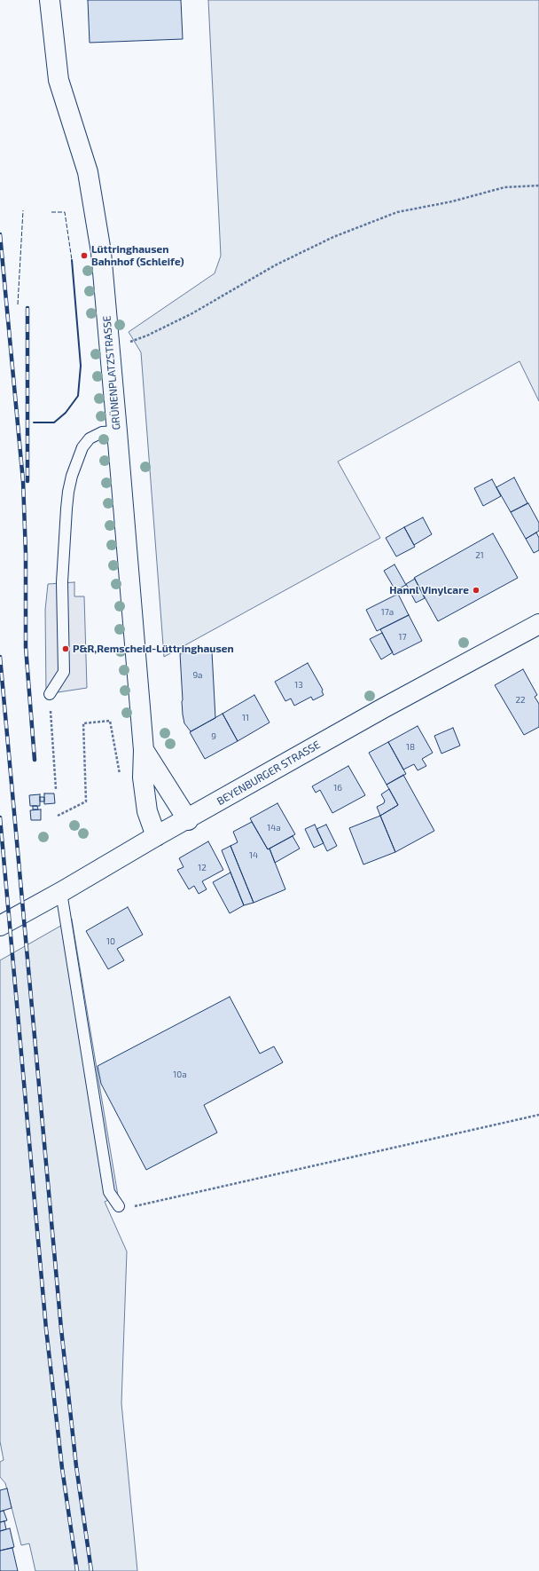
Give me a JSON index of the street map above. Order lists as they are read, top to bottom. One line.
{"streets":{"street":["GRÜNENPLATZSTRASSE","BEYENBURGER STRASSE"]},"crossings":[["GRÜNENPLATZSTRASSE","BEYENBURGER STRASSE"]],"places":["Lüttringhausen Bahnhof (Schleife)","Hannl Vinylcare","P&R,Remscheid-Lüttringhausen"],"house_numbers":["21","17a","17","9a","13","22","11","9","18","16","14a","14","12","10","10a"]}
